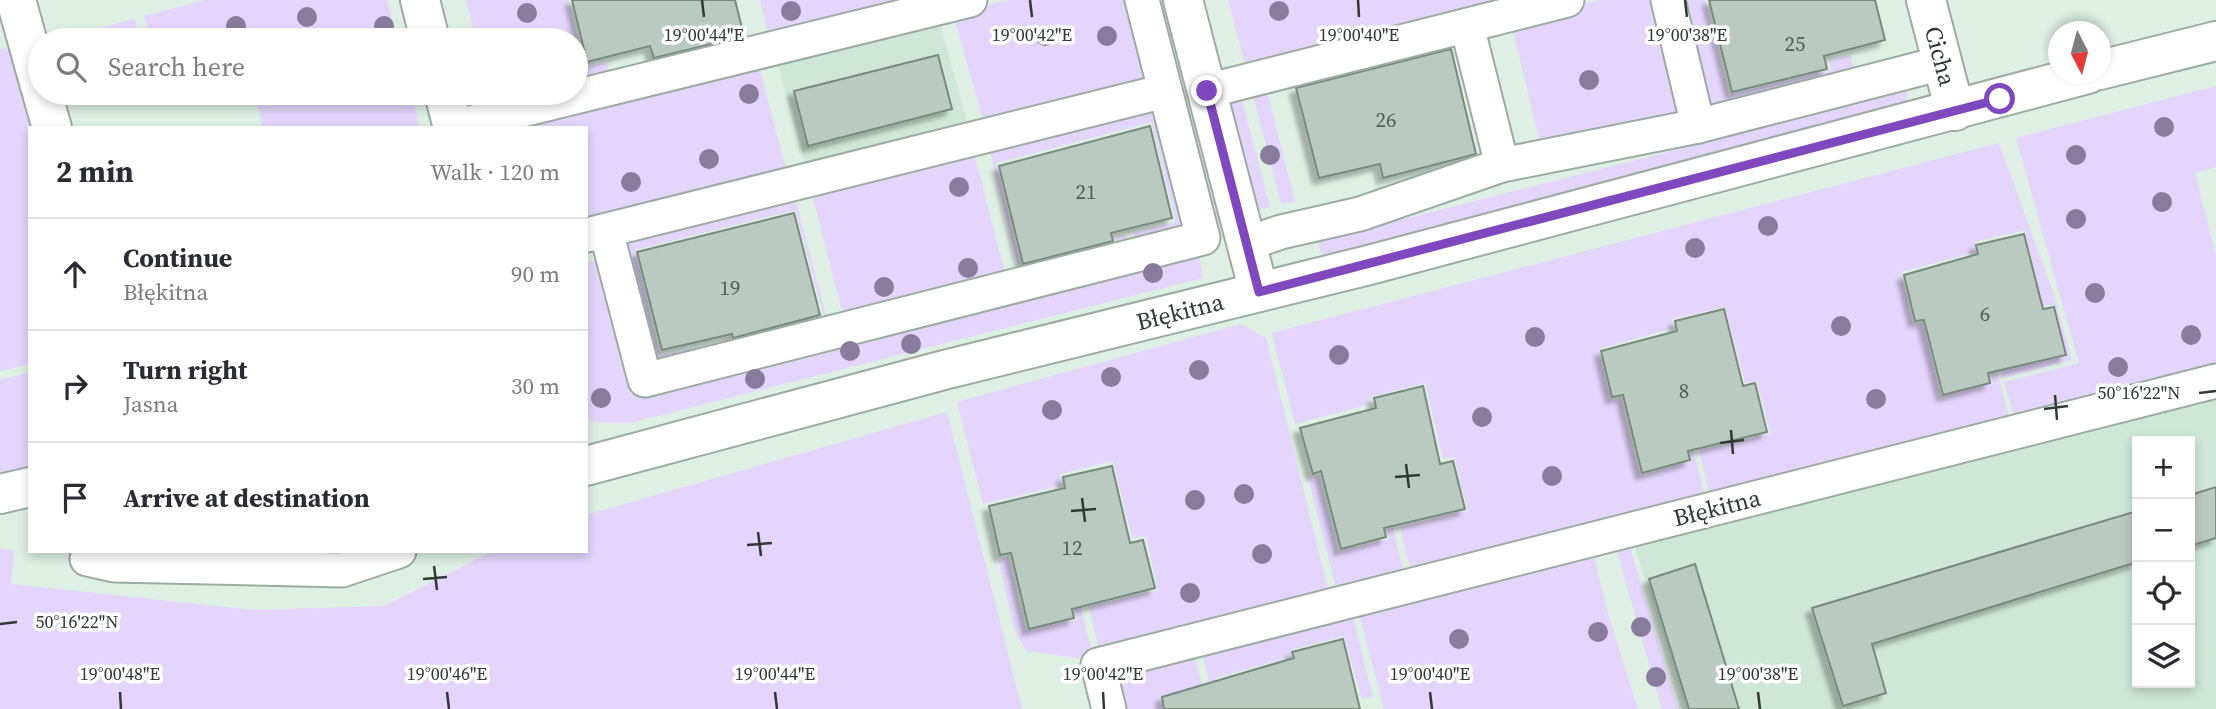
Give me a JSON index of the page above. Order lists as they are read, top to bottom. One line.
{"streets":{"street":["Cicha","Błękitna"]},"crossings":[["Cicha","Błękitna"]],"house_numbers":["25","26","21","19","6","8","12"],"north":"bottom","page":{"search":"Search here","heading":["2 min","Walk · 120 m"],"list":[["Continue","Błękitna","90 m"],["Turn right","Jasna","30 m"],"Arrive at destination"],"map_buttons":["+","−"]},"coordinates":["19°00'44\"E","19°00'42\"E","19°00'40\"E","19°00'38\"E","50°16'22\"N","19°00'48\"E","19°00'46\"E"]}
